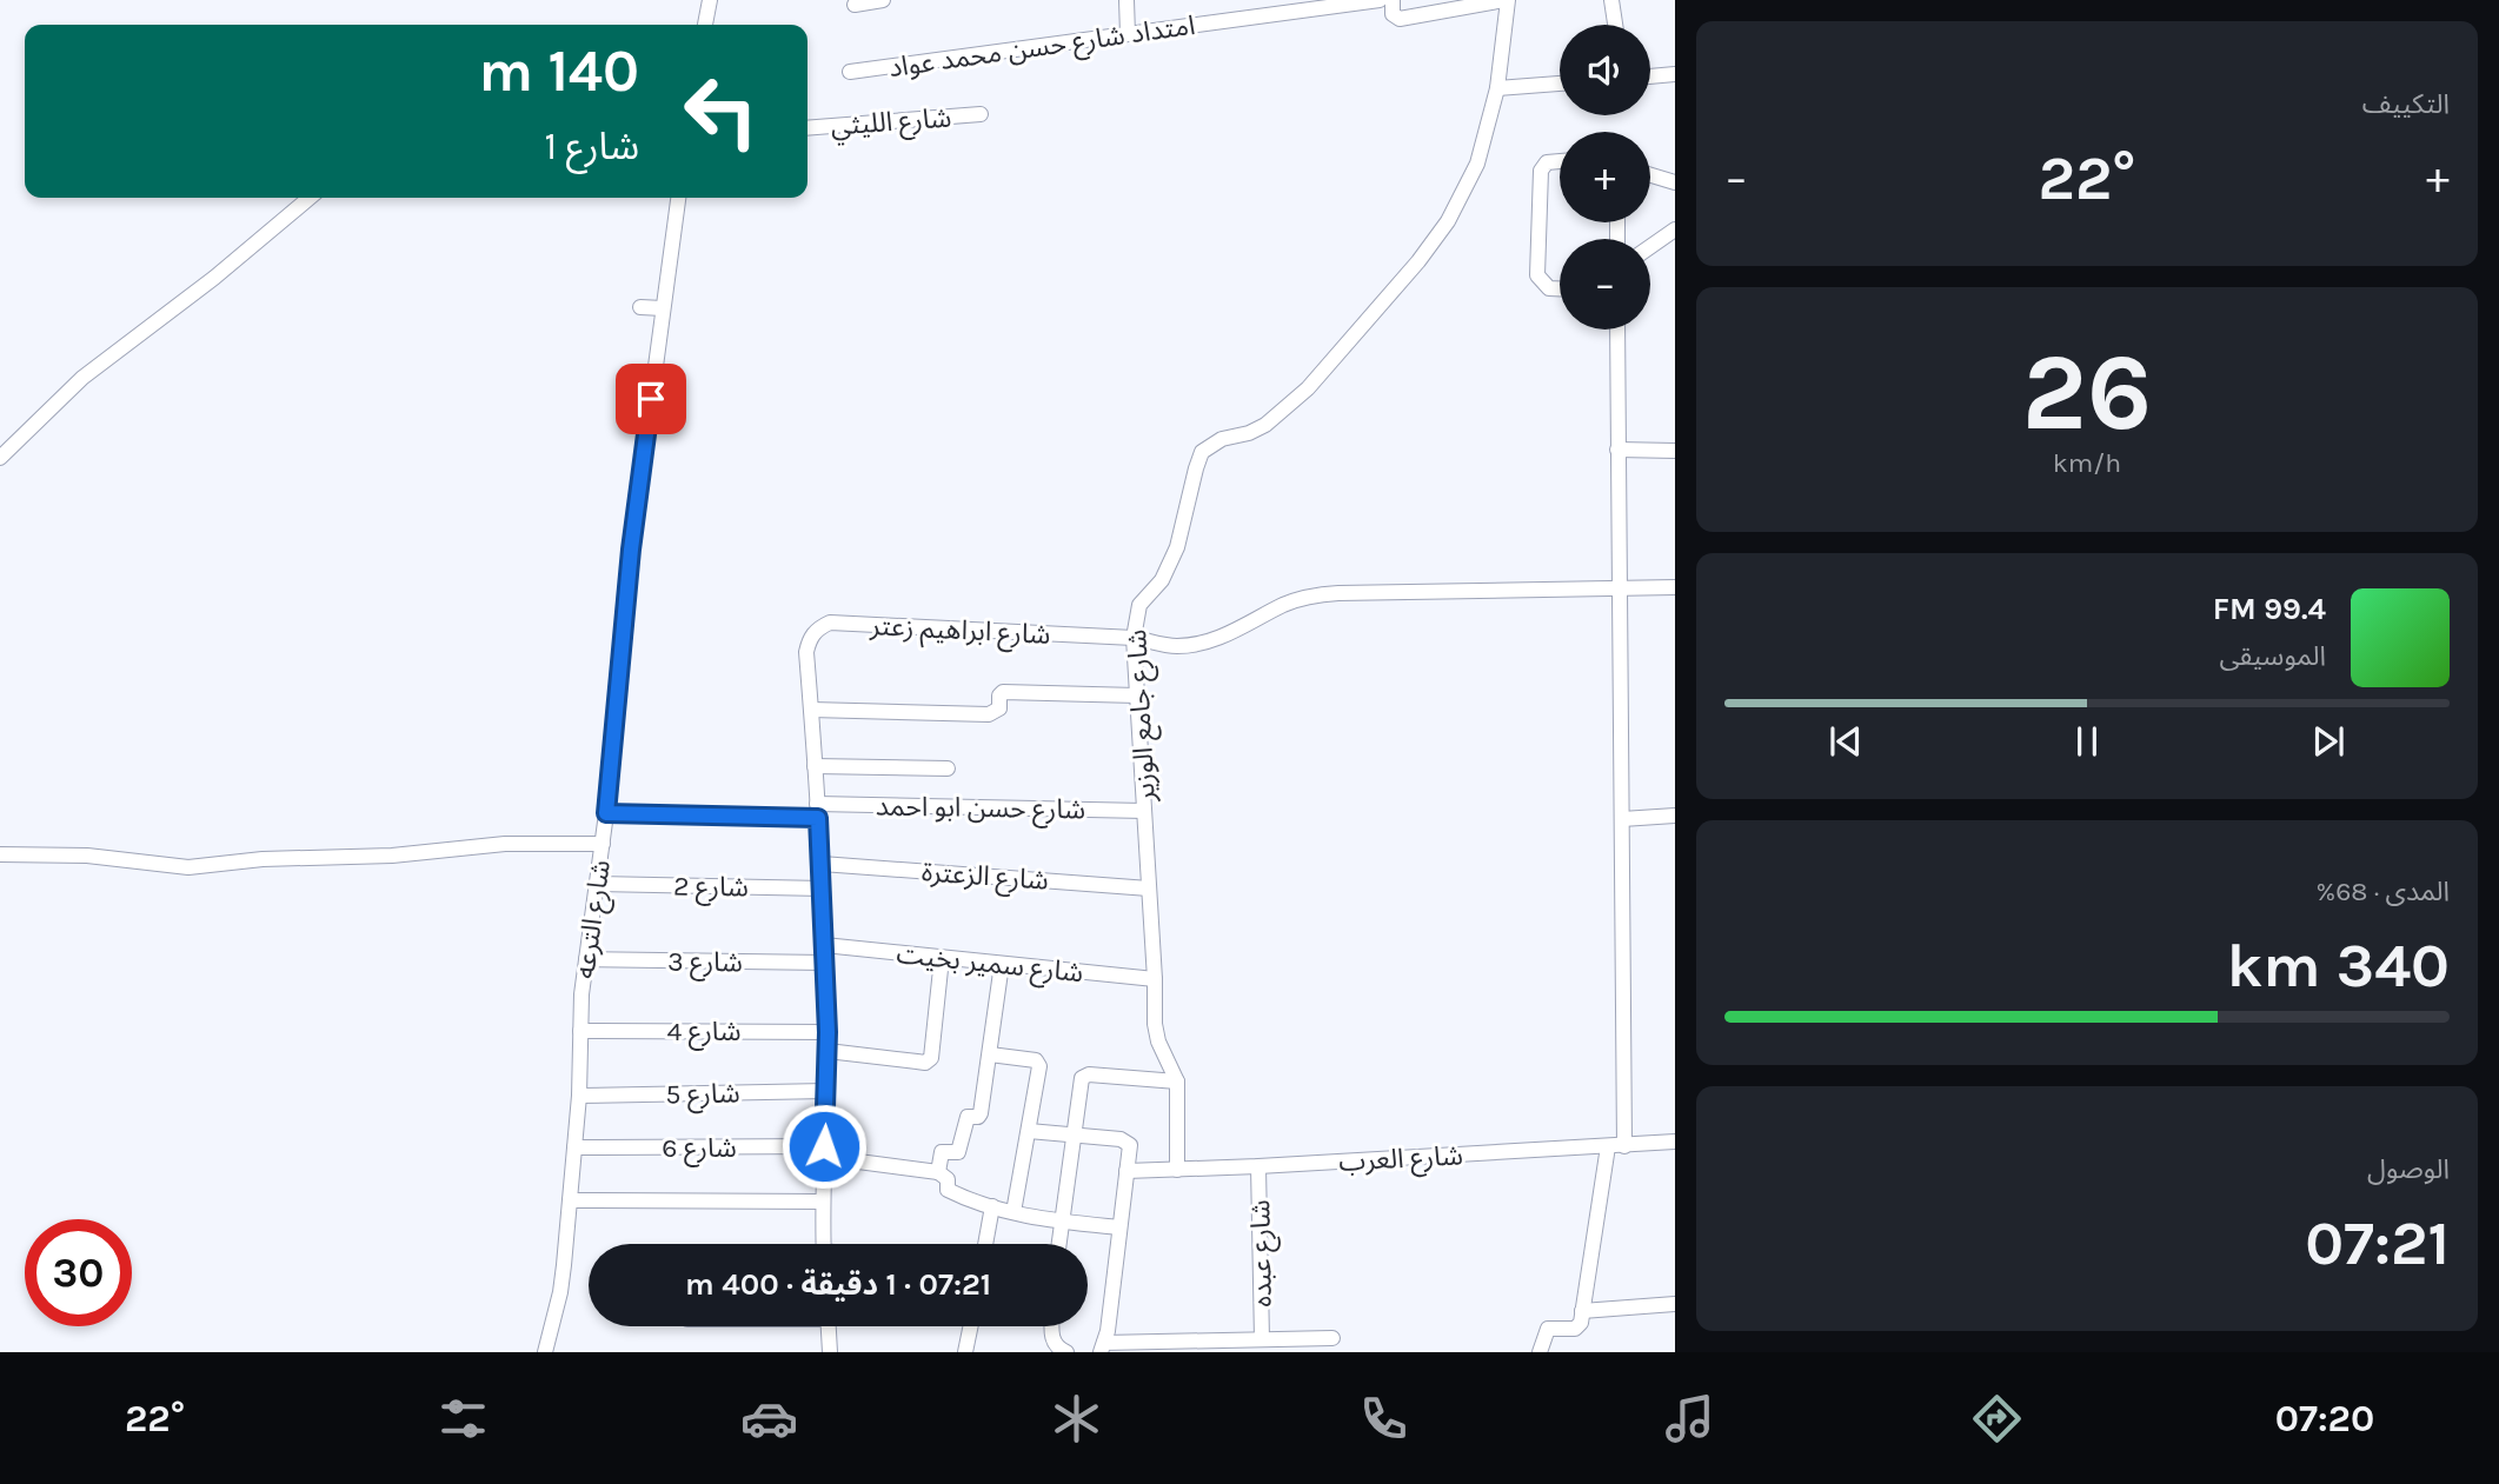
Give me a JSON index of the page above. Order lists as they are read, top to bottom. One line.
{"streets":{"street":["امتداد شارع حسن محمد عواد","شارع الليثي","شارع ابراهيم زعتر","شارع جامع الوزير","شارع حسن ابو احمد","شارع الزعترة","شارع 2","شارع الترعه","شارع 3","شارع سمير بخيت","شارع 4","شارع 5","شارع 6","شارع العرب","شارع عبده"]},"crossings":[["شارع ابراهيم زعتر","شارع جامع الوزير"],["شارع جامع الوزير","شارع حسن ابو احمد"],["شارع جامع الوزير","شارع الزعترة"],["شارع جامع الوزير","شارع سمير بخيت"],["شارع جامع الوزير","شارع العرب"],["شارع حسن ابو احمد","شارع الترعه"],["شارع 2","شارع الترعه"],["شارع الترعه","شارع 3"],["شارع الترعه","شارع 4"],["شارع الترعه","شارع 5"],["شارع الترعه","شارع 6"],["شارع العرب","شارع عبده"]],"page":{"tile":["التكييف",["26","km/h"],["المدى · 68%","340 km"],["الوصول","07:21"]],"map_buttons":["+","−"],"turn":["140 m","شارع 1"],"heat":["−","22°","+"],"song":["99.4 FM","الموسيقى"],"limit":"30","trip":"07:21 · 1 دقيقة · 400 m","tabs":["07:20","22°"]}}
